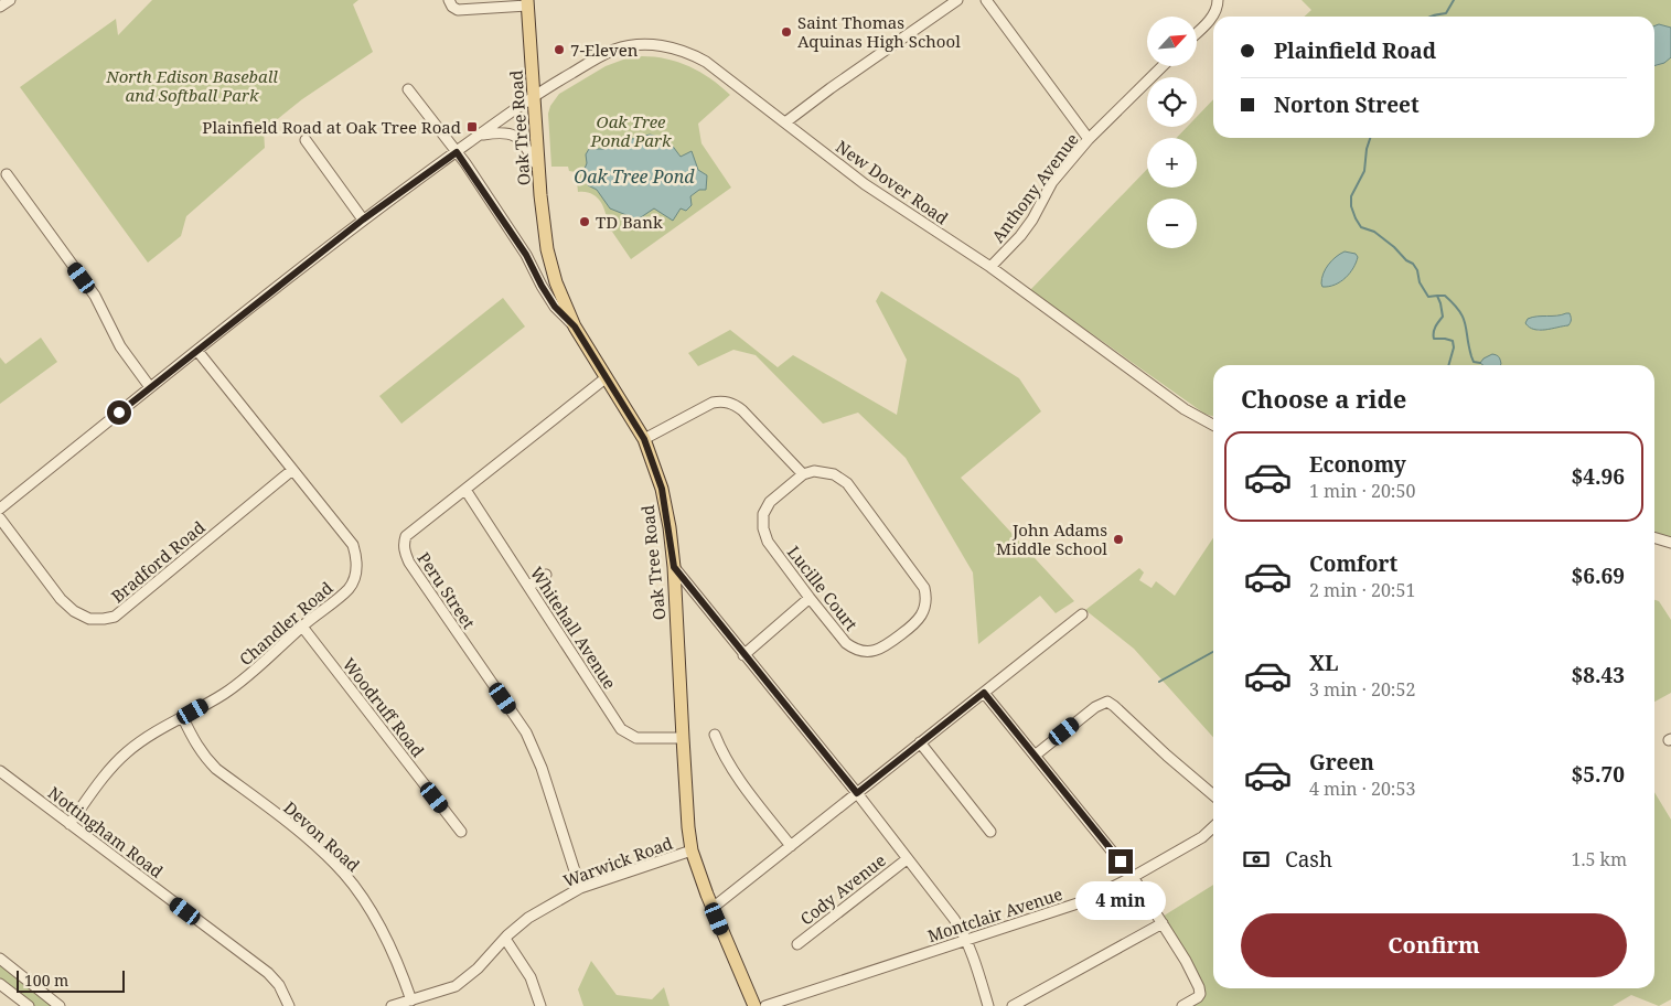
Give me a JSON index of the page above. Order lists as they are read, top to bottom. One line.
{"streets":{"main road":["Oak Tree Road"],"street":["New Dover Road","Anthony Avenue","Bradford Road","Lucille Court","Peru Street","Chandler Road","Whitehall Avenue","Woodruff Road","Nottingham Road","Devon Road","Warwick Road","Cody Avenue","Montclair Avenue"]},"crossings":[["Oak Tree Road","New Dover Road"],["Oak Tree Road","Peru Street"],["Oak Tree Road","Whitehall Avenue"],["Oak Tree Road","Warwick Road"],["New Dover Road","Anthony Avenue"],["New Dover Road","Chandler Road"],["Bradford Road","Chandler Road"],["Peru Street","Whitehall Avenue"],["Peru Street","Warwick Road"],["Chandler Road","Woodruff Road"],["Chandler Road","Nottingham Road"],["Chandler Road","Devon Road"],["Devon Road","Warwick Road"]],"water":["Oak Tree Pond"],"parks":["North Edison Baseball and Softball Park","Oak Tree Pond Park"],"places":{"other":["Saint Thomas Aquinas High School","7-Eleven","TD Bank","John Adams Middle School"],"transit":["Plainfield Road at Oak Tree Road"]},"scale_bar":"100 m","north":"top right","page":{"map_buttons":["+","−"],"banner":["Plainfield Road","Norton Street"],"heading":"Choose a ride","list":[{"name":"Economy","note":"1 min · 20:50","value":"$4.96"},{"name":"Comfort","note":"2 min · 20:51","value":"$6.69"},{"name":"XL","note":"3 min · 20:52","value":"$8.43"},{"name":"Green","note":"4 min · 20:53","value":"$5.70"}],"pay":["Cash","1.5 km"],"bubble":"4 min","buttons":"Confirm","scale":"100 m"}}
